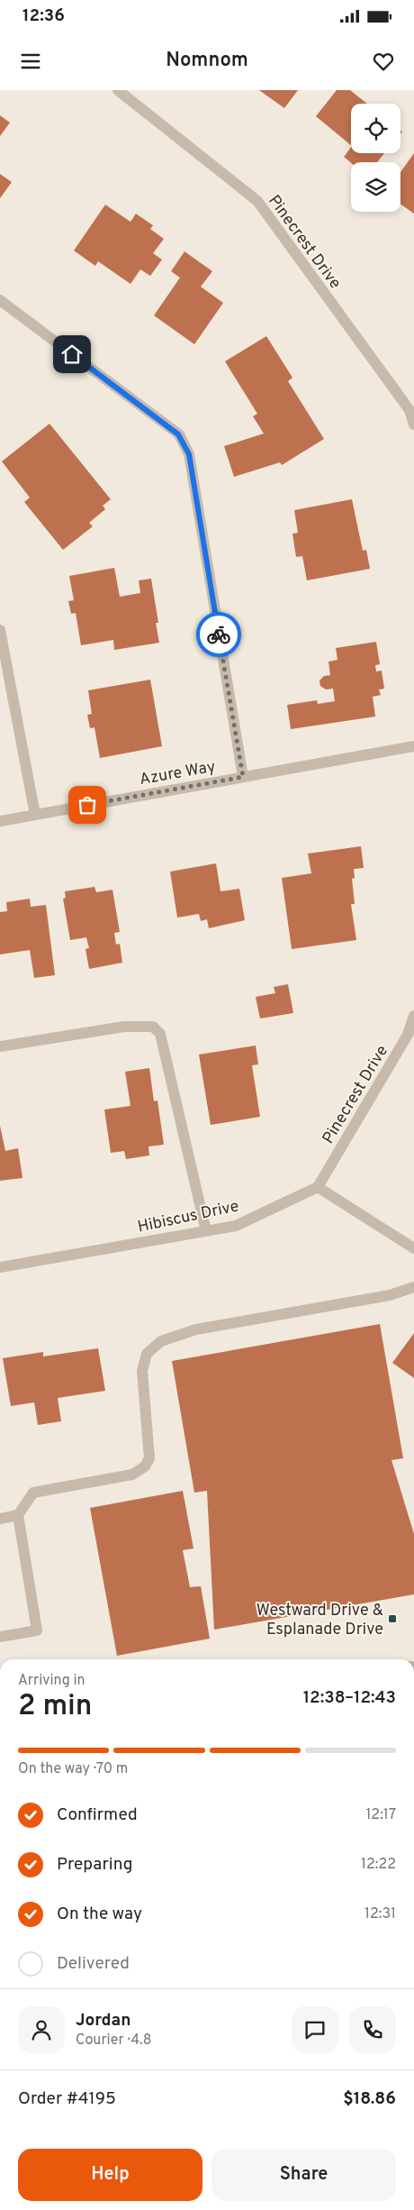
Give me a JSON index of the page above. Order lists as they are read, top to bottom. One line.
{"streets":{"street":["Pinecrest Drive","Azure Way","Hibiscus Drive"]},"crossings":[["Pinecrest Drive","Hibiscus Drive"]],"places":{"transit":["Westward Drive & Esplanade Drive"]},"page":{"status":"12:36","header":"Nomnom","heading":["2 min","Arriving in","12:38–12:43"],"panel":["Jordan","Courier · 4.8","Order #4195","$18.86"],"bar":"On the way · 70 m","list":[["Confirmed","12:17"],["Preparing","12:22"],["On the way","12:31"],"Delivered"],"buttons":["Help","Share"]}}
